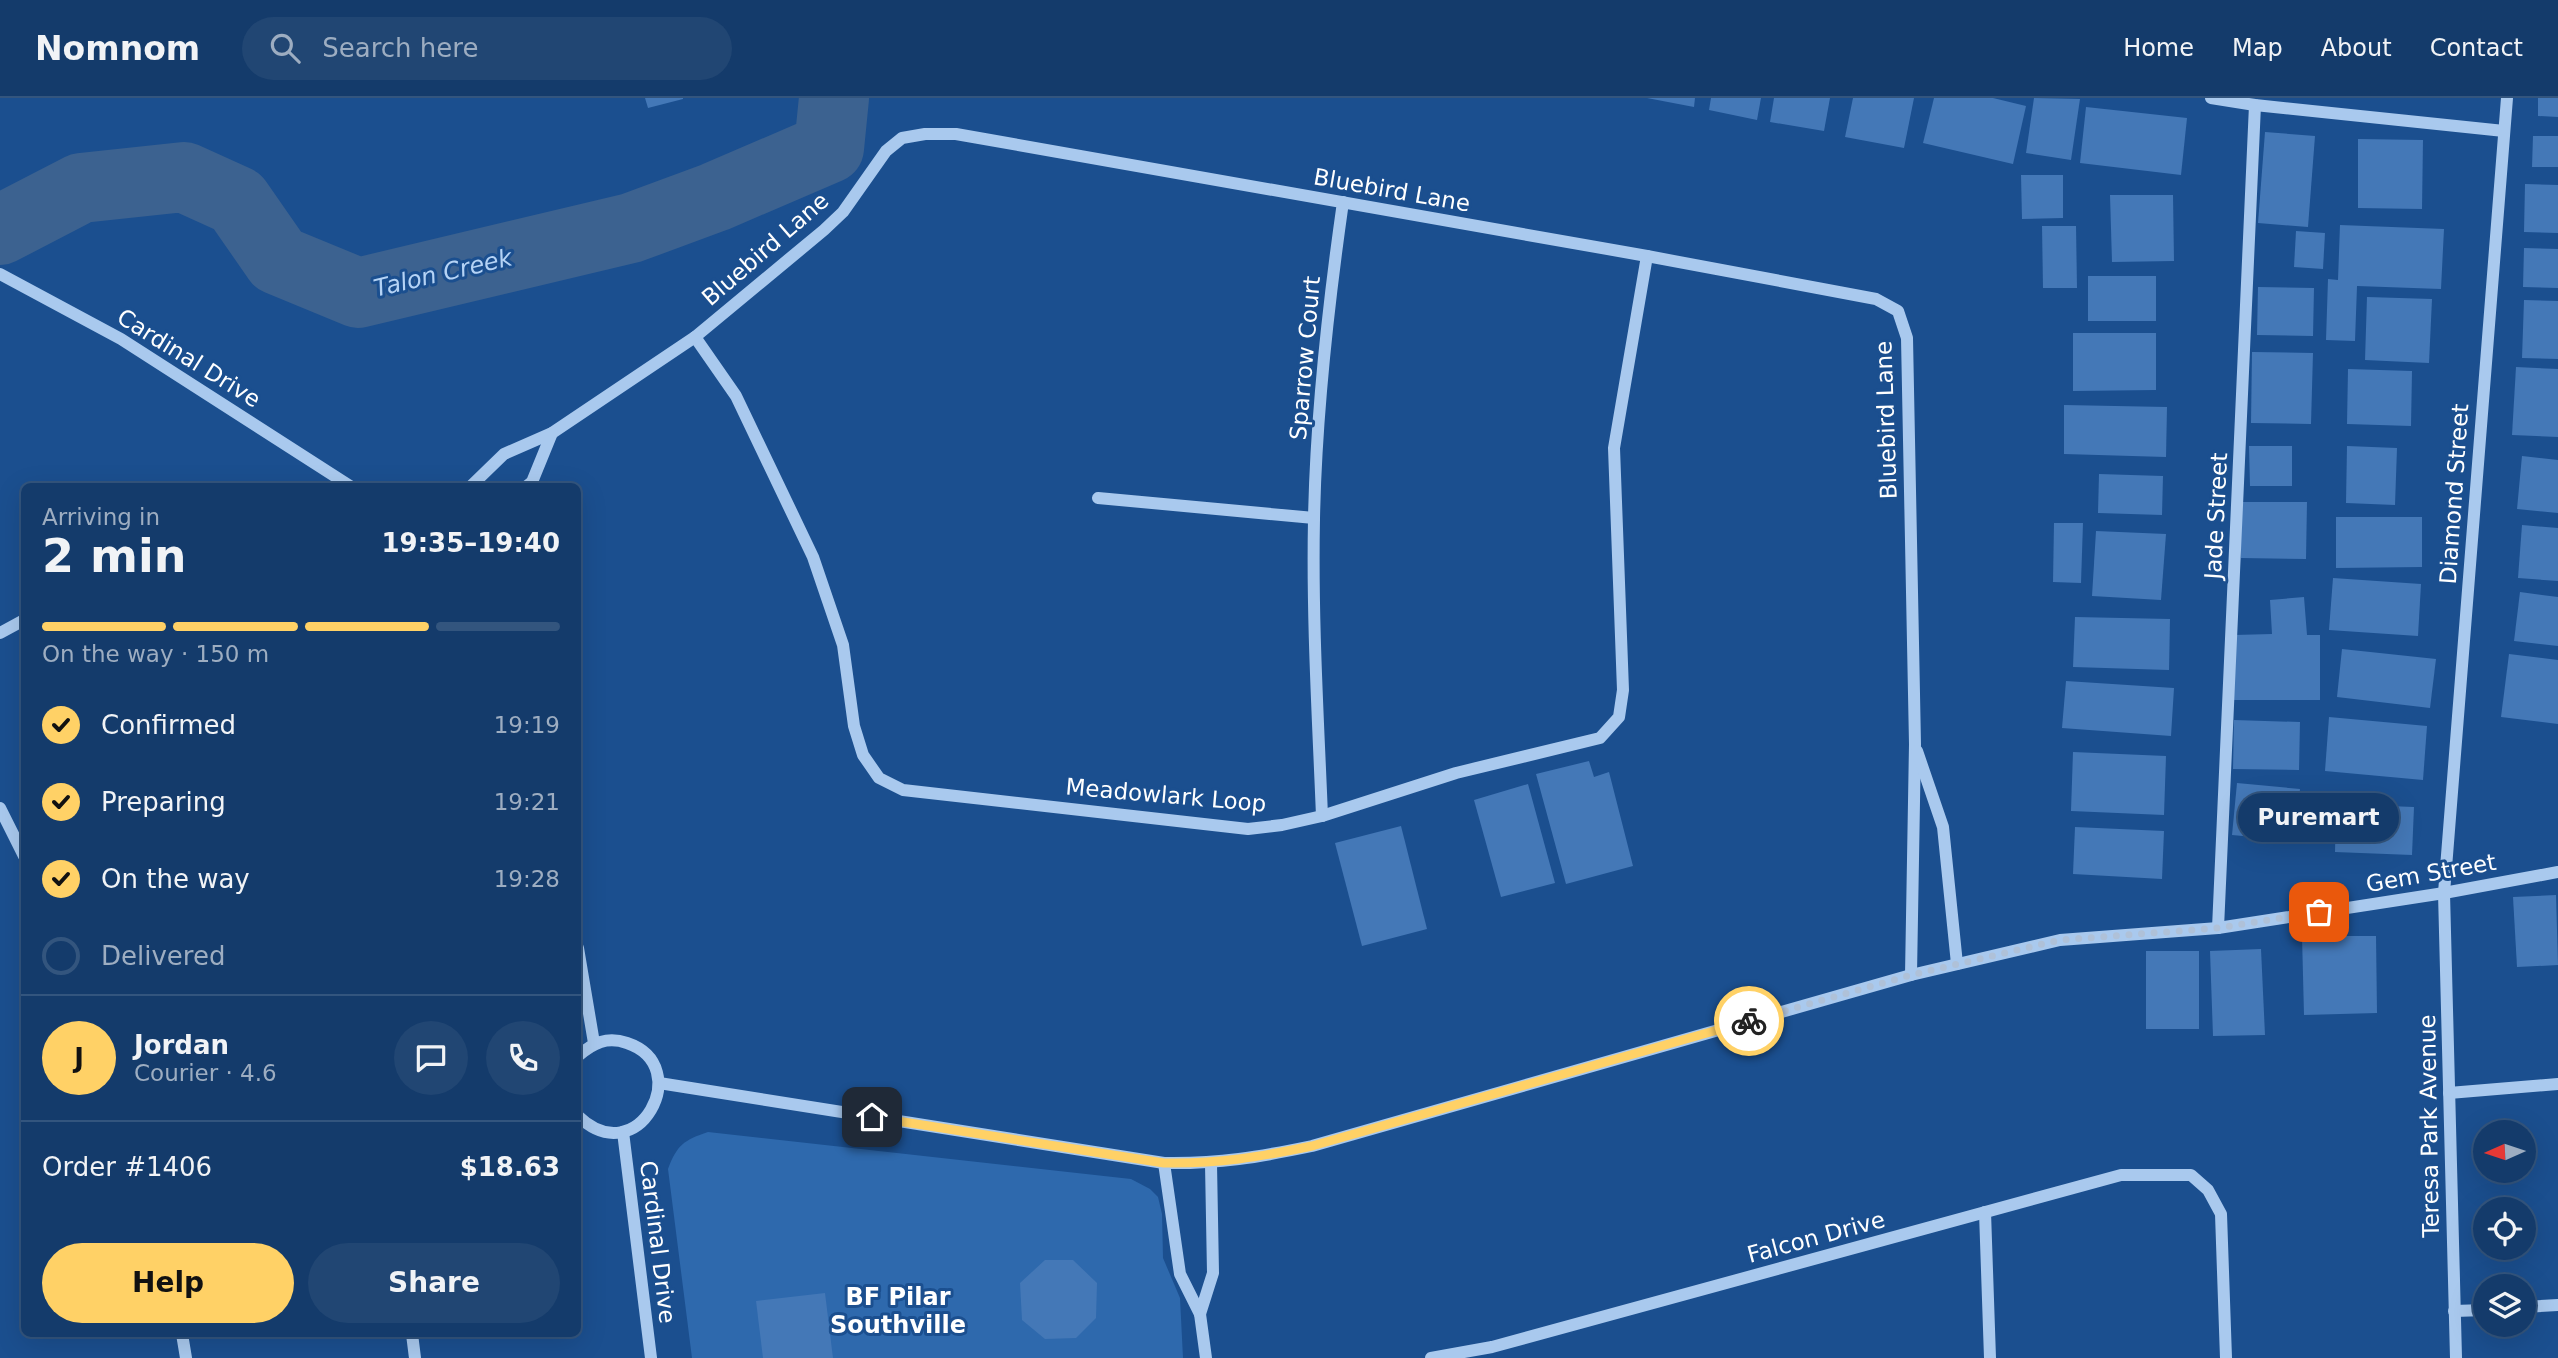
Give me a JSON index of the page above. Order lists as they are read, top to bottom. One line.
{"streets":{"street":["Bluebird Lane","Cardinal Drive","Sparrow Court","Diamond Street","Jade Street","Meadowlark Loop","Gem Street","Teresa Park Avenue","Falcon Drive"]},"crossings":[["Bluebird Lane","Sparrow Court"],["Bluebird Lane","Meadowlark Loop"],["Bluebird Lane","Gem Street"],["Sparrow Court","Meadowlark Loop"],["Diamond Street","Gem Street"],["Diamond Street","Teresa Park Avenue"],["Jade Street","Gem Street"],["Gem Street","Teresa Park Avenue"]],"districts":["BF Pilar Southville"],"water":["Talon Creek"],"places":["Puremart"],"north":"left","page":{"header":"Nomnom","search":"Search here","nav":["Home","Map","About","Contact"],"heading":["2 min","Arriving in","19:35–19:40"],"panel":["Jordan","Courier · 4.6","Order #1406","$18.63"],"bar":"On the way · 150 m","list":[["Confirmed","19:19"],["Preparing","19:21"],["On the way","19:28"],"Delivered"],"bubble":"Puremart","round":"J","buttons":["Help","Share"]}}
